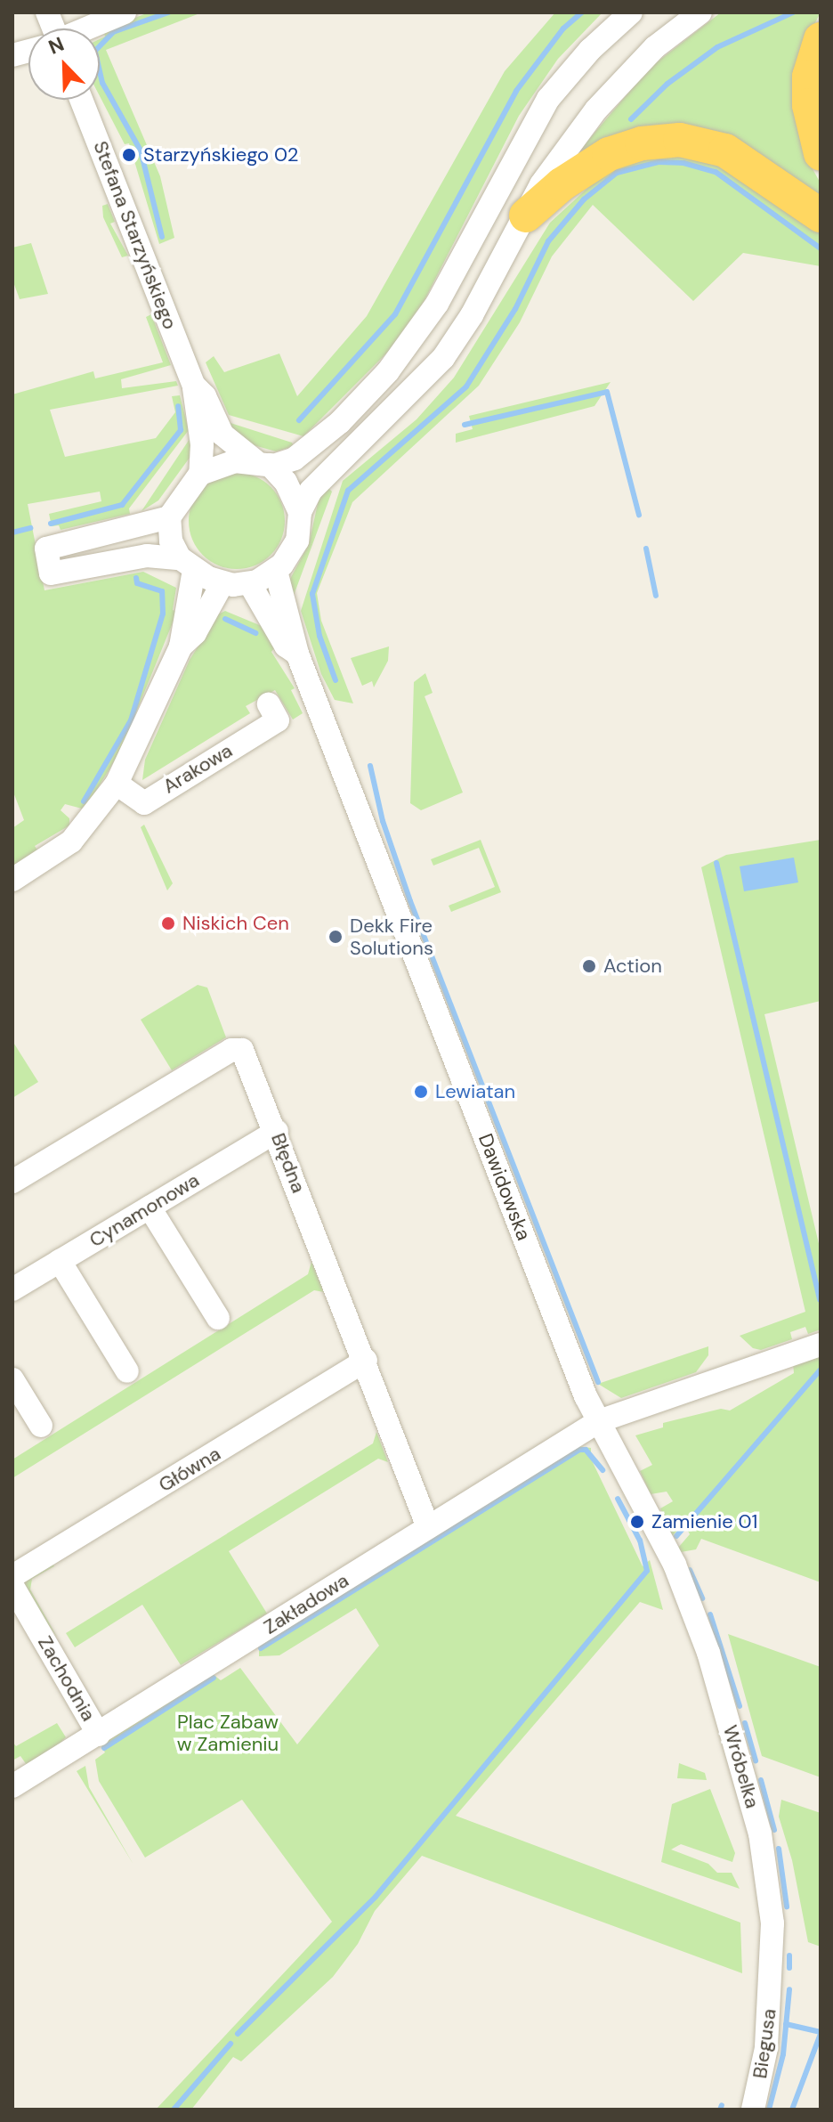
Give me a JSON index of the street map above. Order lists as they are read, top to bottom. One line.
{"streets":{"street":["Stefana Starzyńskiego","Arakowa","Błędna","Dawidowska","Cynamonowa","Główna","Zakładowa","Zachodnia","Wróbelka","Biegusa"]},"crossings":[["Stefana Starzyńskiego","Dawidowska"],["Błędna","Cynamonowa"],["Błędna","Główna"],["Błędna","Zakładowa"],["Dawidowska","Zakładowa"],["Dawidowska","Wróbelka"],["Zakładowa","Zachodnia"],["Wróbelka","Biegusa"]],"parks":["Plac Zabaw w Zamieniu"],"places":["Starzyńskiego 02","Niskich Cen","Dekk Fire Solutions","Action","Lewiatan","Zamienie 01"],"north":"top left"}
